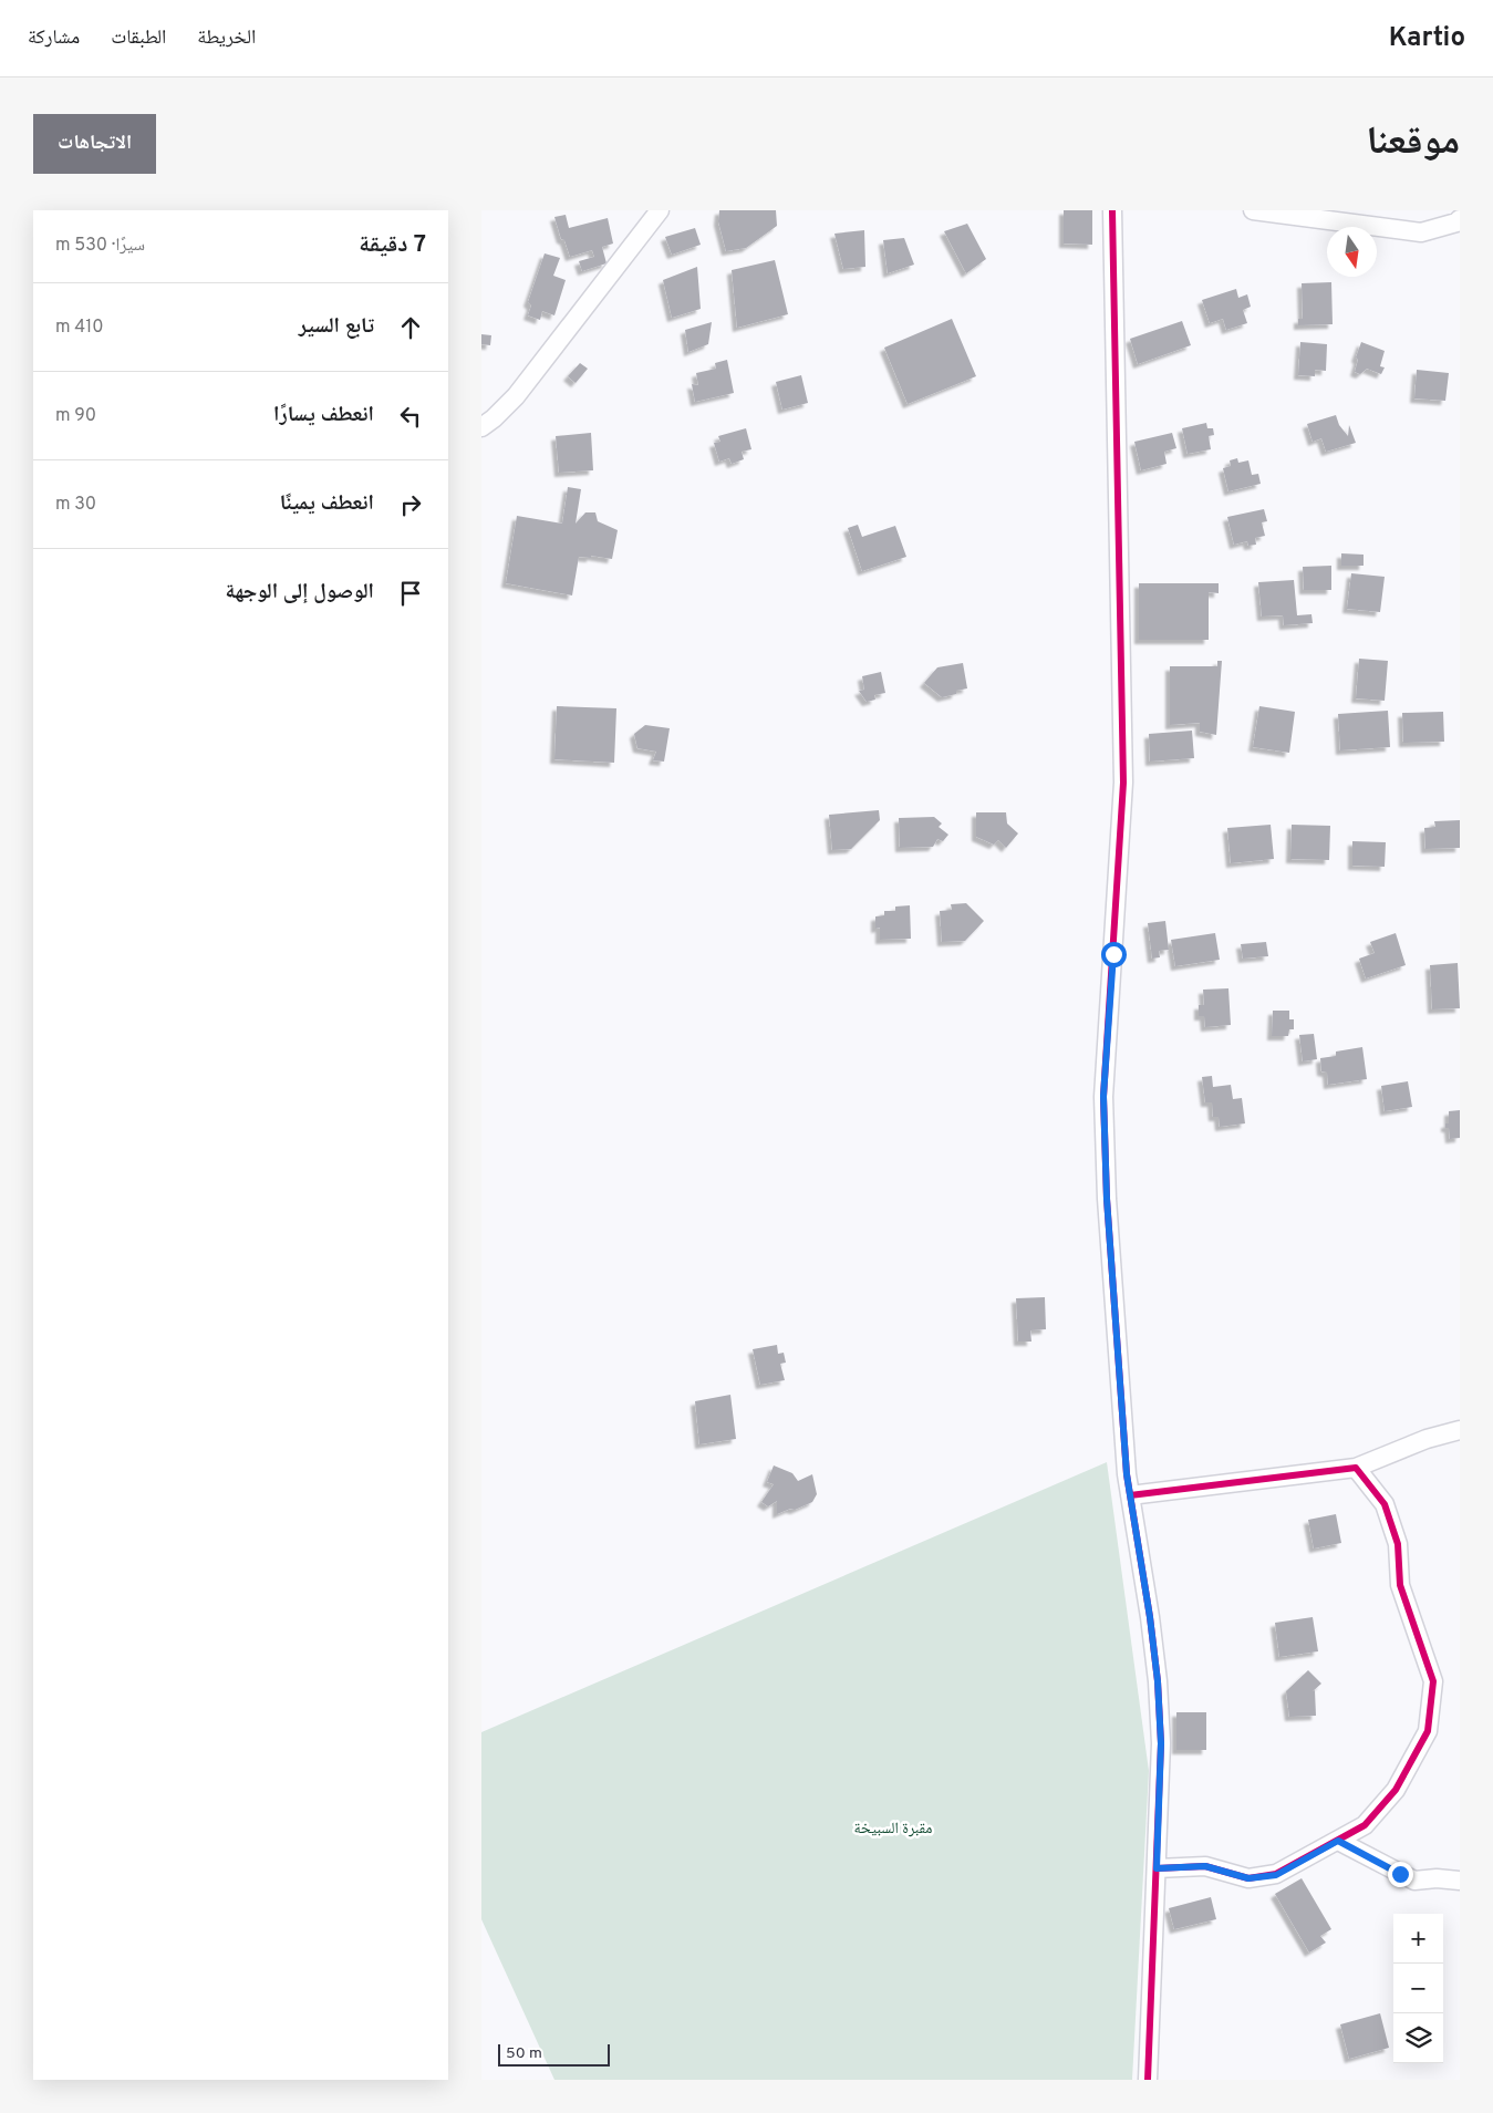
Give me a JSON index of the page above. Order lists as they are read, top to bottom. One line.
{"parks":["مقبرة السبيخة"],"scale_bar":"50 m","north":"bottom","page":{"header":"Kartio","nav":["الخريطة","الطبقات","مشاركة"],"title":"موقعنا","buttons":"الاتجاهات","heading":["7 دقيقة","سيرًا · 530 m"],"list":[["تابع السير","410 m"],["انعطف يسارًا","90 m"],["انعطف يمينًا","30 m"],"الوصول إلى الوجهة"],"map_buttons":["+","−"],"scale":"50 m"}}
